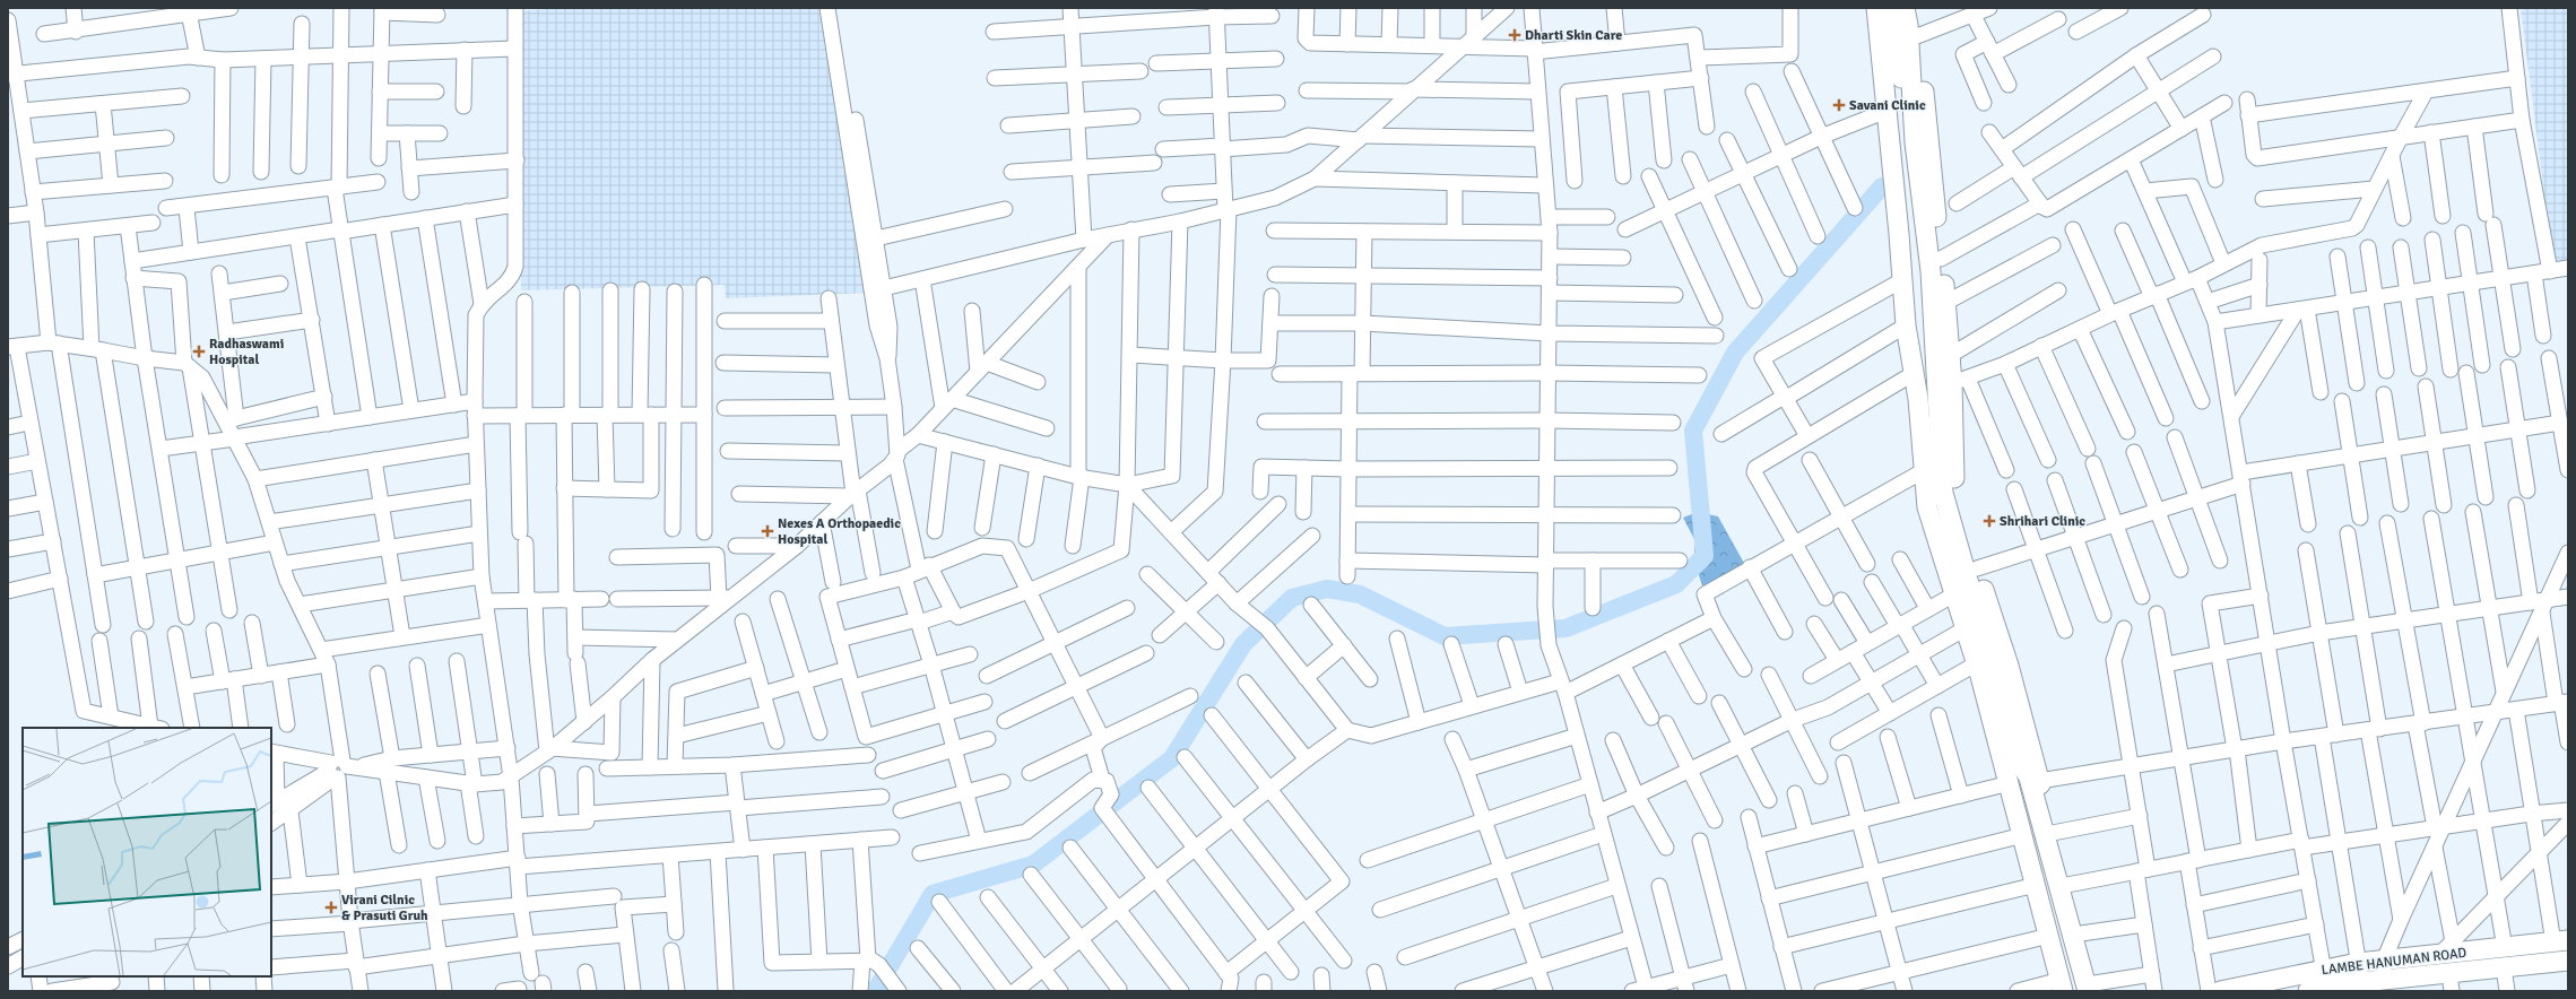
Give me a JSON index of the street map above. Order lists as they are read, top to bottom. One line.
{"streets":{"main road":["LAMBE HANUMAN ROAD"]},"places":{"health":["Dharti Skin Care","Savani Clinic","Radhaswami Hospital","Shrihari Clinic","Nexes A Orthopaedic Hospital","Virani Cilnic & Prasuti Gruh"]}}
